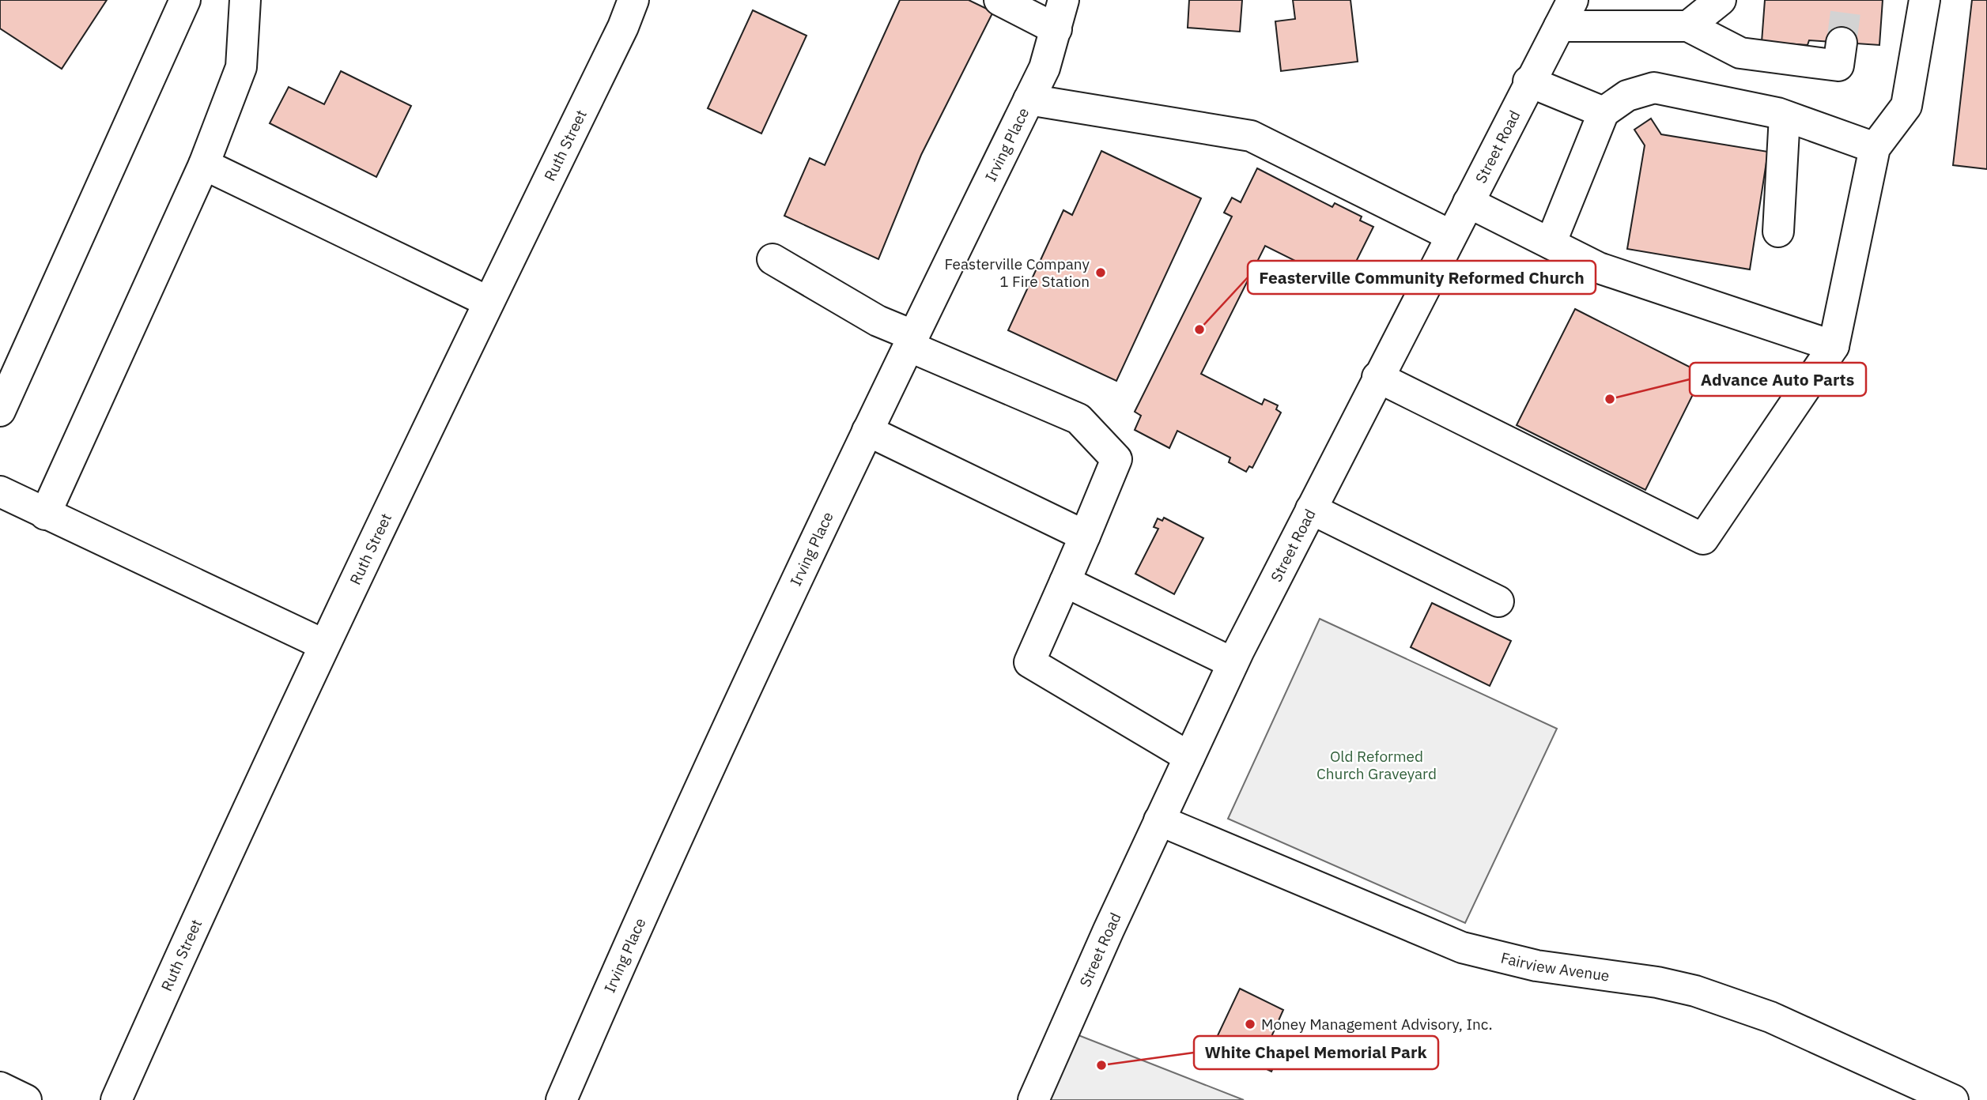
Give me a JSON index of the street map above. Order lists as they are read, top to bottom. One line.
{"streets":{"street":["Ruth Street","Irving Place","Street Road","Fairview Avenue"]},"crossings":[["Street Road","Fairview Avenue"]],"parks":["Old Reformed Church Graveyard"],"places":["Feasterville Company 1 Fire Station","Feasterville Community Reformed Church","Advance Auto Parts","Money Management Advisory, Inc.","White Chapel Memorial Park"]}
